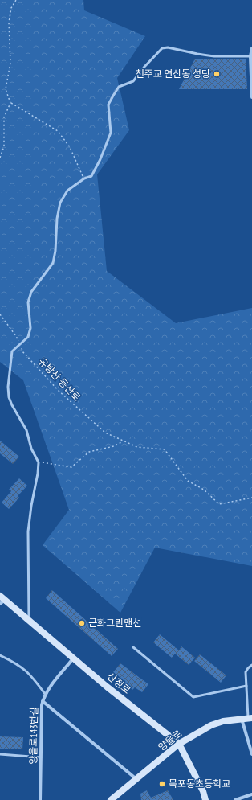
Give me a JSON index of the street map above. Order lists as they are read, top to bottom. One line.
{"streets":{"street":["산정로","양을로143번길","양을로"],"path":["유방산 등산로"]},"crossings":[["산정로","양을로"]],"places":["천주교 연산동 성당","근화그린맨션","목포동초등학교"]}
